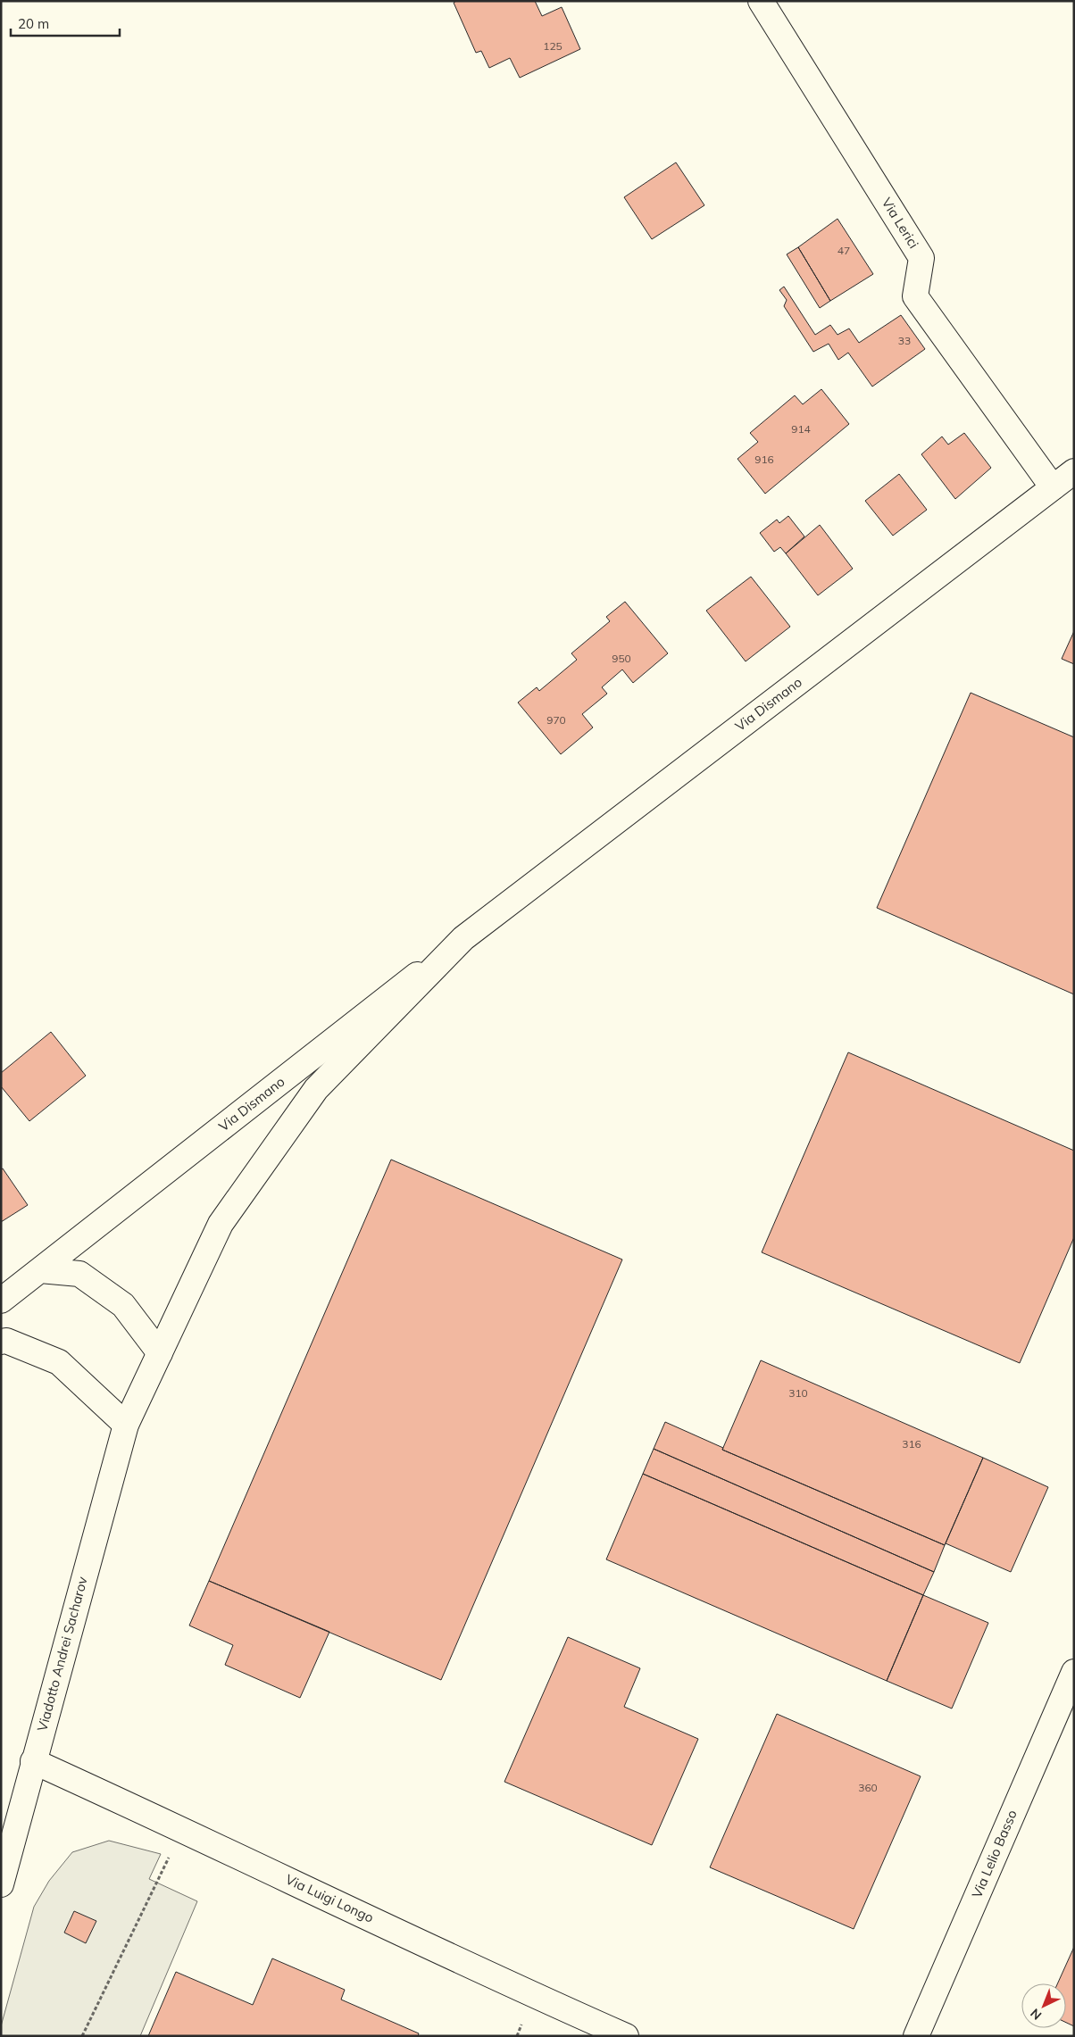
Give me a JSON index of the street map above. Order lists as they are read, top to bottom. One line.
{"streets":{"street":["Via Lerici","Via Dismano","Viadotto Andrei Sacharov","Via Lelio Basso","Via Luigi Longo"]},"crossings":[["Via Lerici","Via Dismano"],["Via Dismano","Viadotto Andrei Sacharov"],["Viadotto Andrei Sacharov","Via Luigi Longo"]],"house_numbers":["125","47","33","914","916","950","970","310","316","360"],"scale_bar":"20 m","north":"bottom left"}
